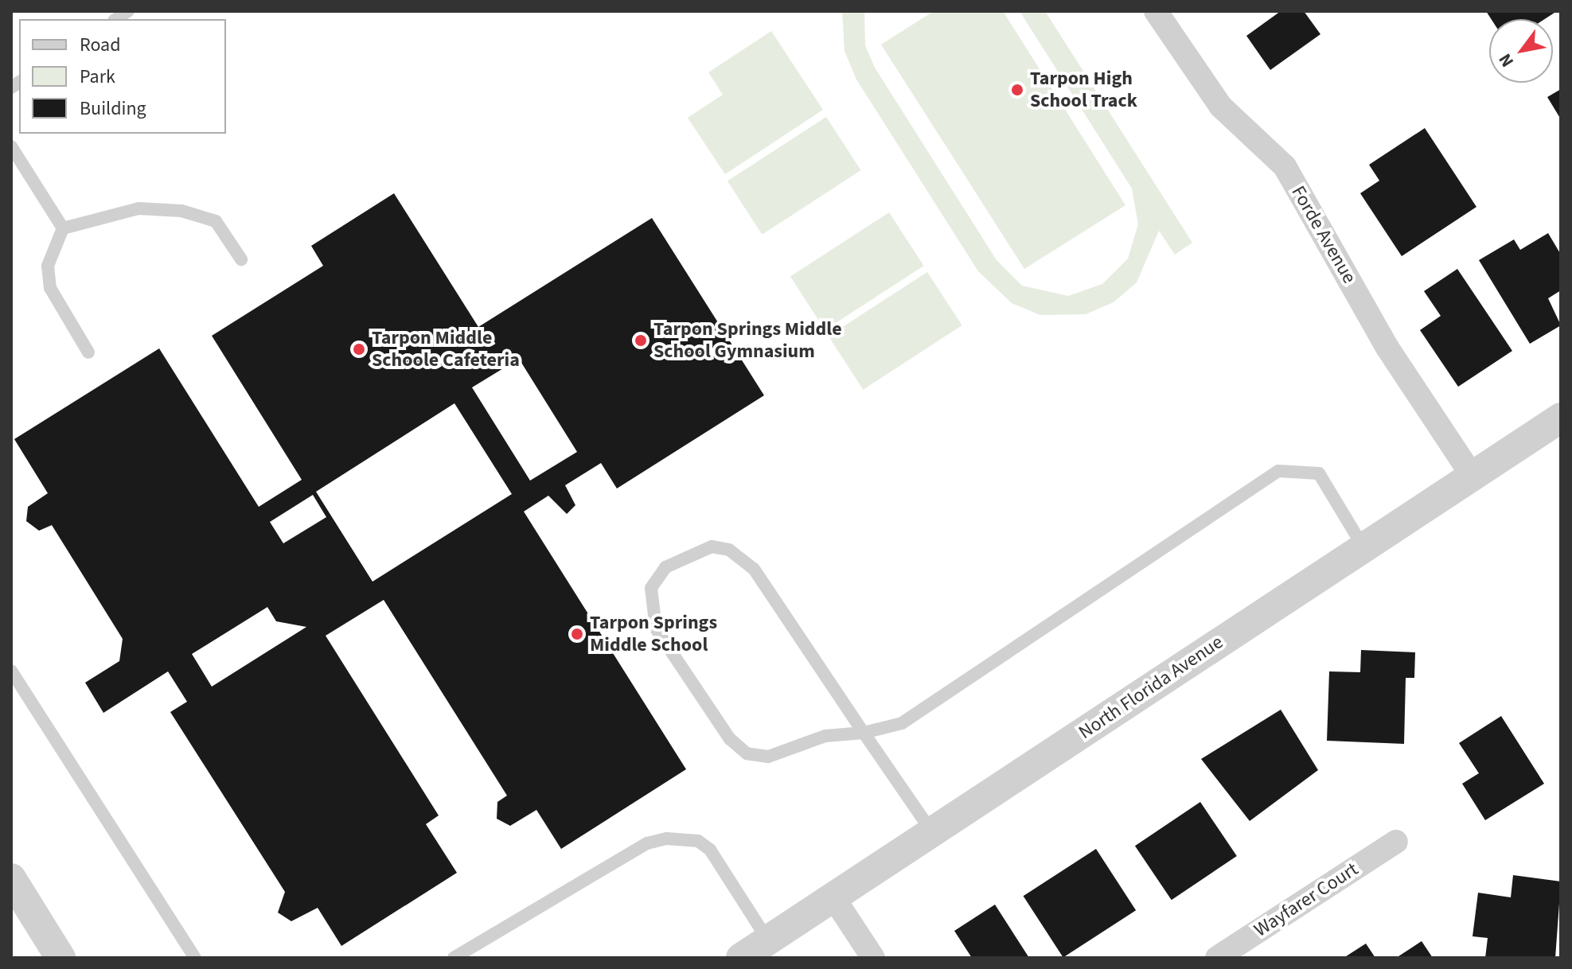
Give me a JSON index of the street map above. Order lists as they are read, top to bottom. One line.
{"streets":{"street":["Forde Avenue","North Florida Avenue","Wayfarer Court"]},"crossings":[["Forde Avenue","North Florida Avenue"]],"places":["Tarpon High School Track","Tarpon Springs Middle School Gymnasium","Tarpon Middle Schoole Cafeteria","Tarpon Springs Middle School"],"legend":["Road","Park","Building"],"north":"bottom left"}
